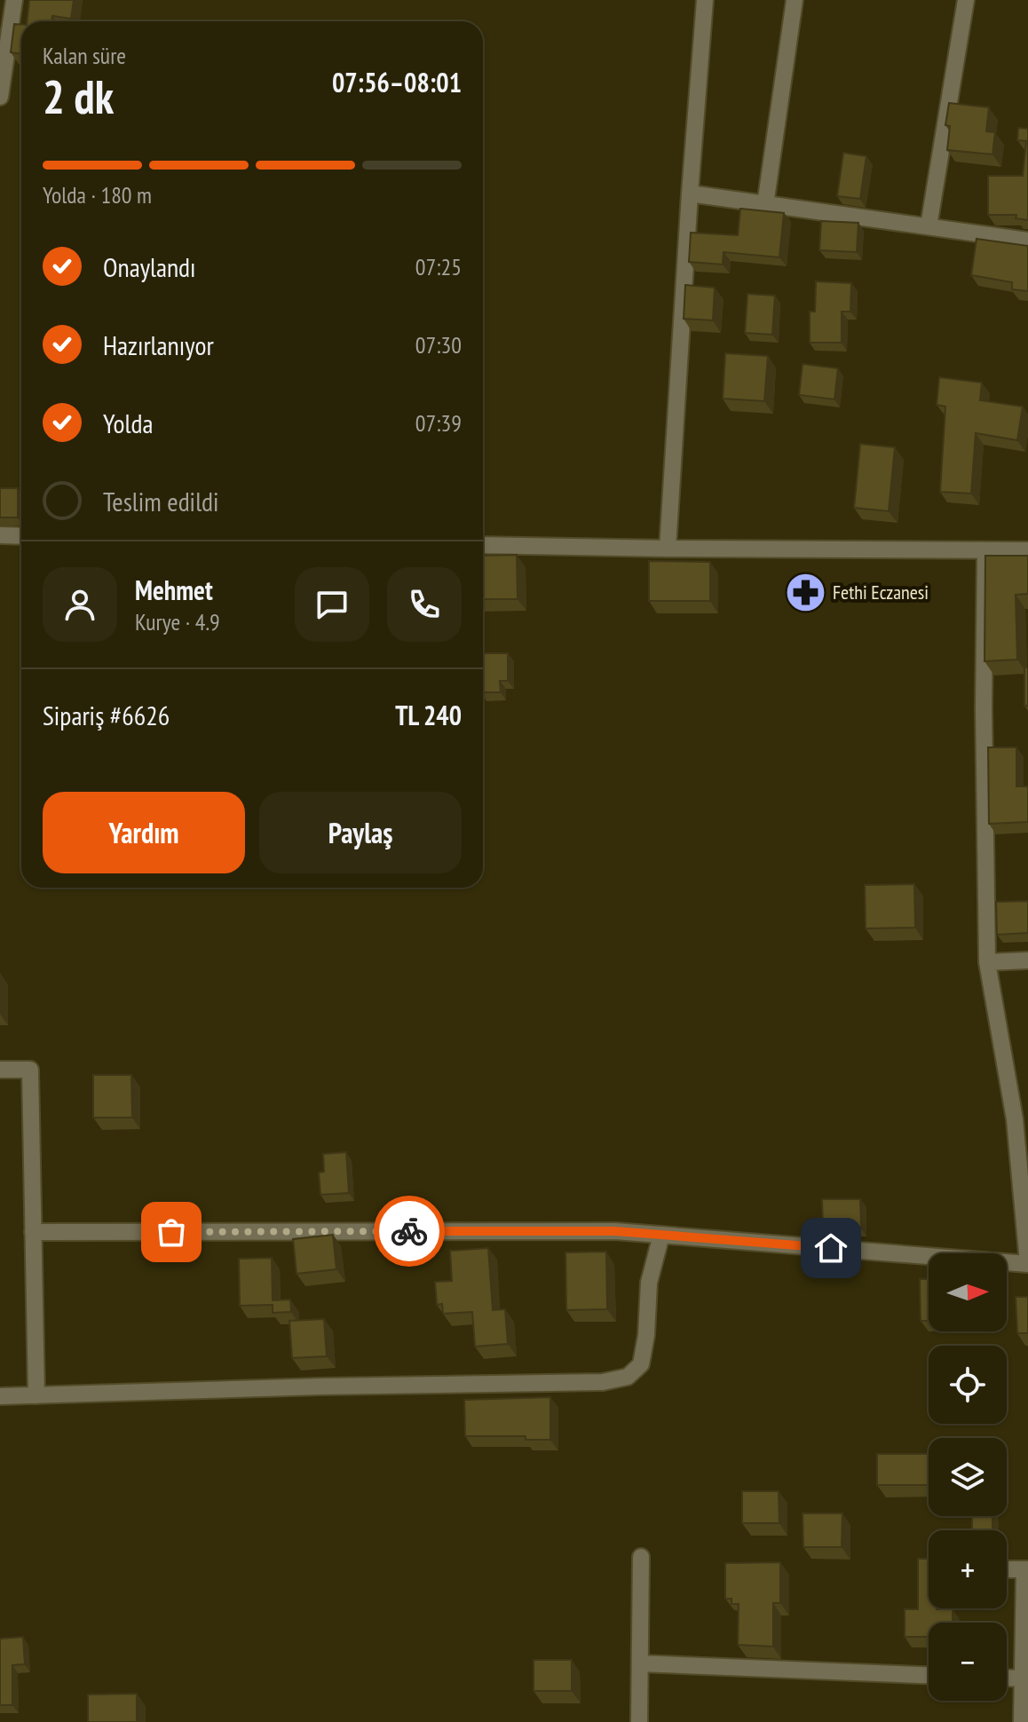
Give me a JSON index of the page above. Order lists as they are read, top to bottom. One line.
{"places":{"pharmacy":["Fethi Eczanesi"]},"north":"right","page":{"heading":["2 dk","Kalan süre","07:56–08:01"],"panel":["Mehmet","Kurye · 4.9","Sipariş #6626","TL 240"],"bar":"Yolda · 180 m","list":[["Onaylandı","07:25"],["Hazırlanıyor","07:30"],["Yolda","07:39"],"Teslim edildi"],"buttons":["Yardım","Paylaş"],"map_buttons":["+","−"]}}
